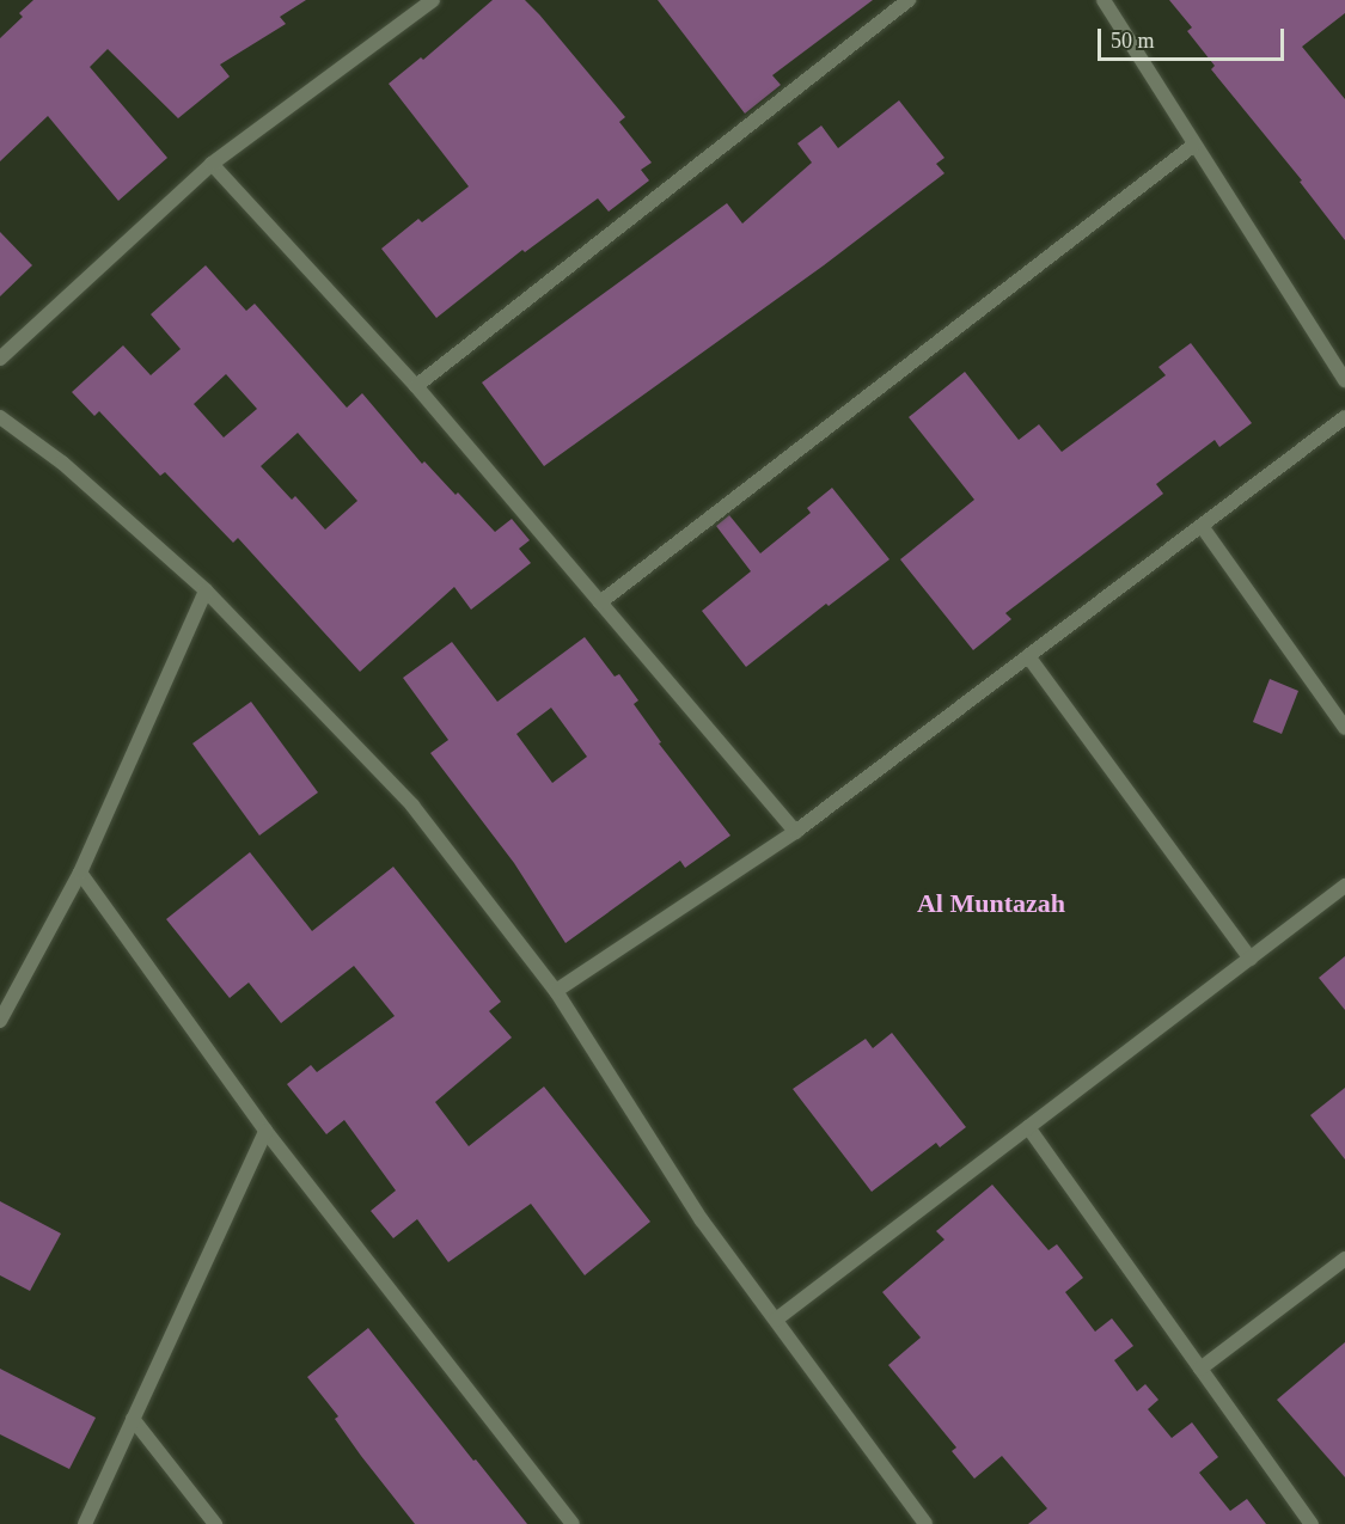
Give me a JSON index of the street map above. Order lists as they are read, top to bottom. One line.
{"districts":["Al Muntazah"],"scale_bar":"50 m"}
